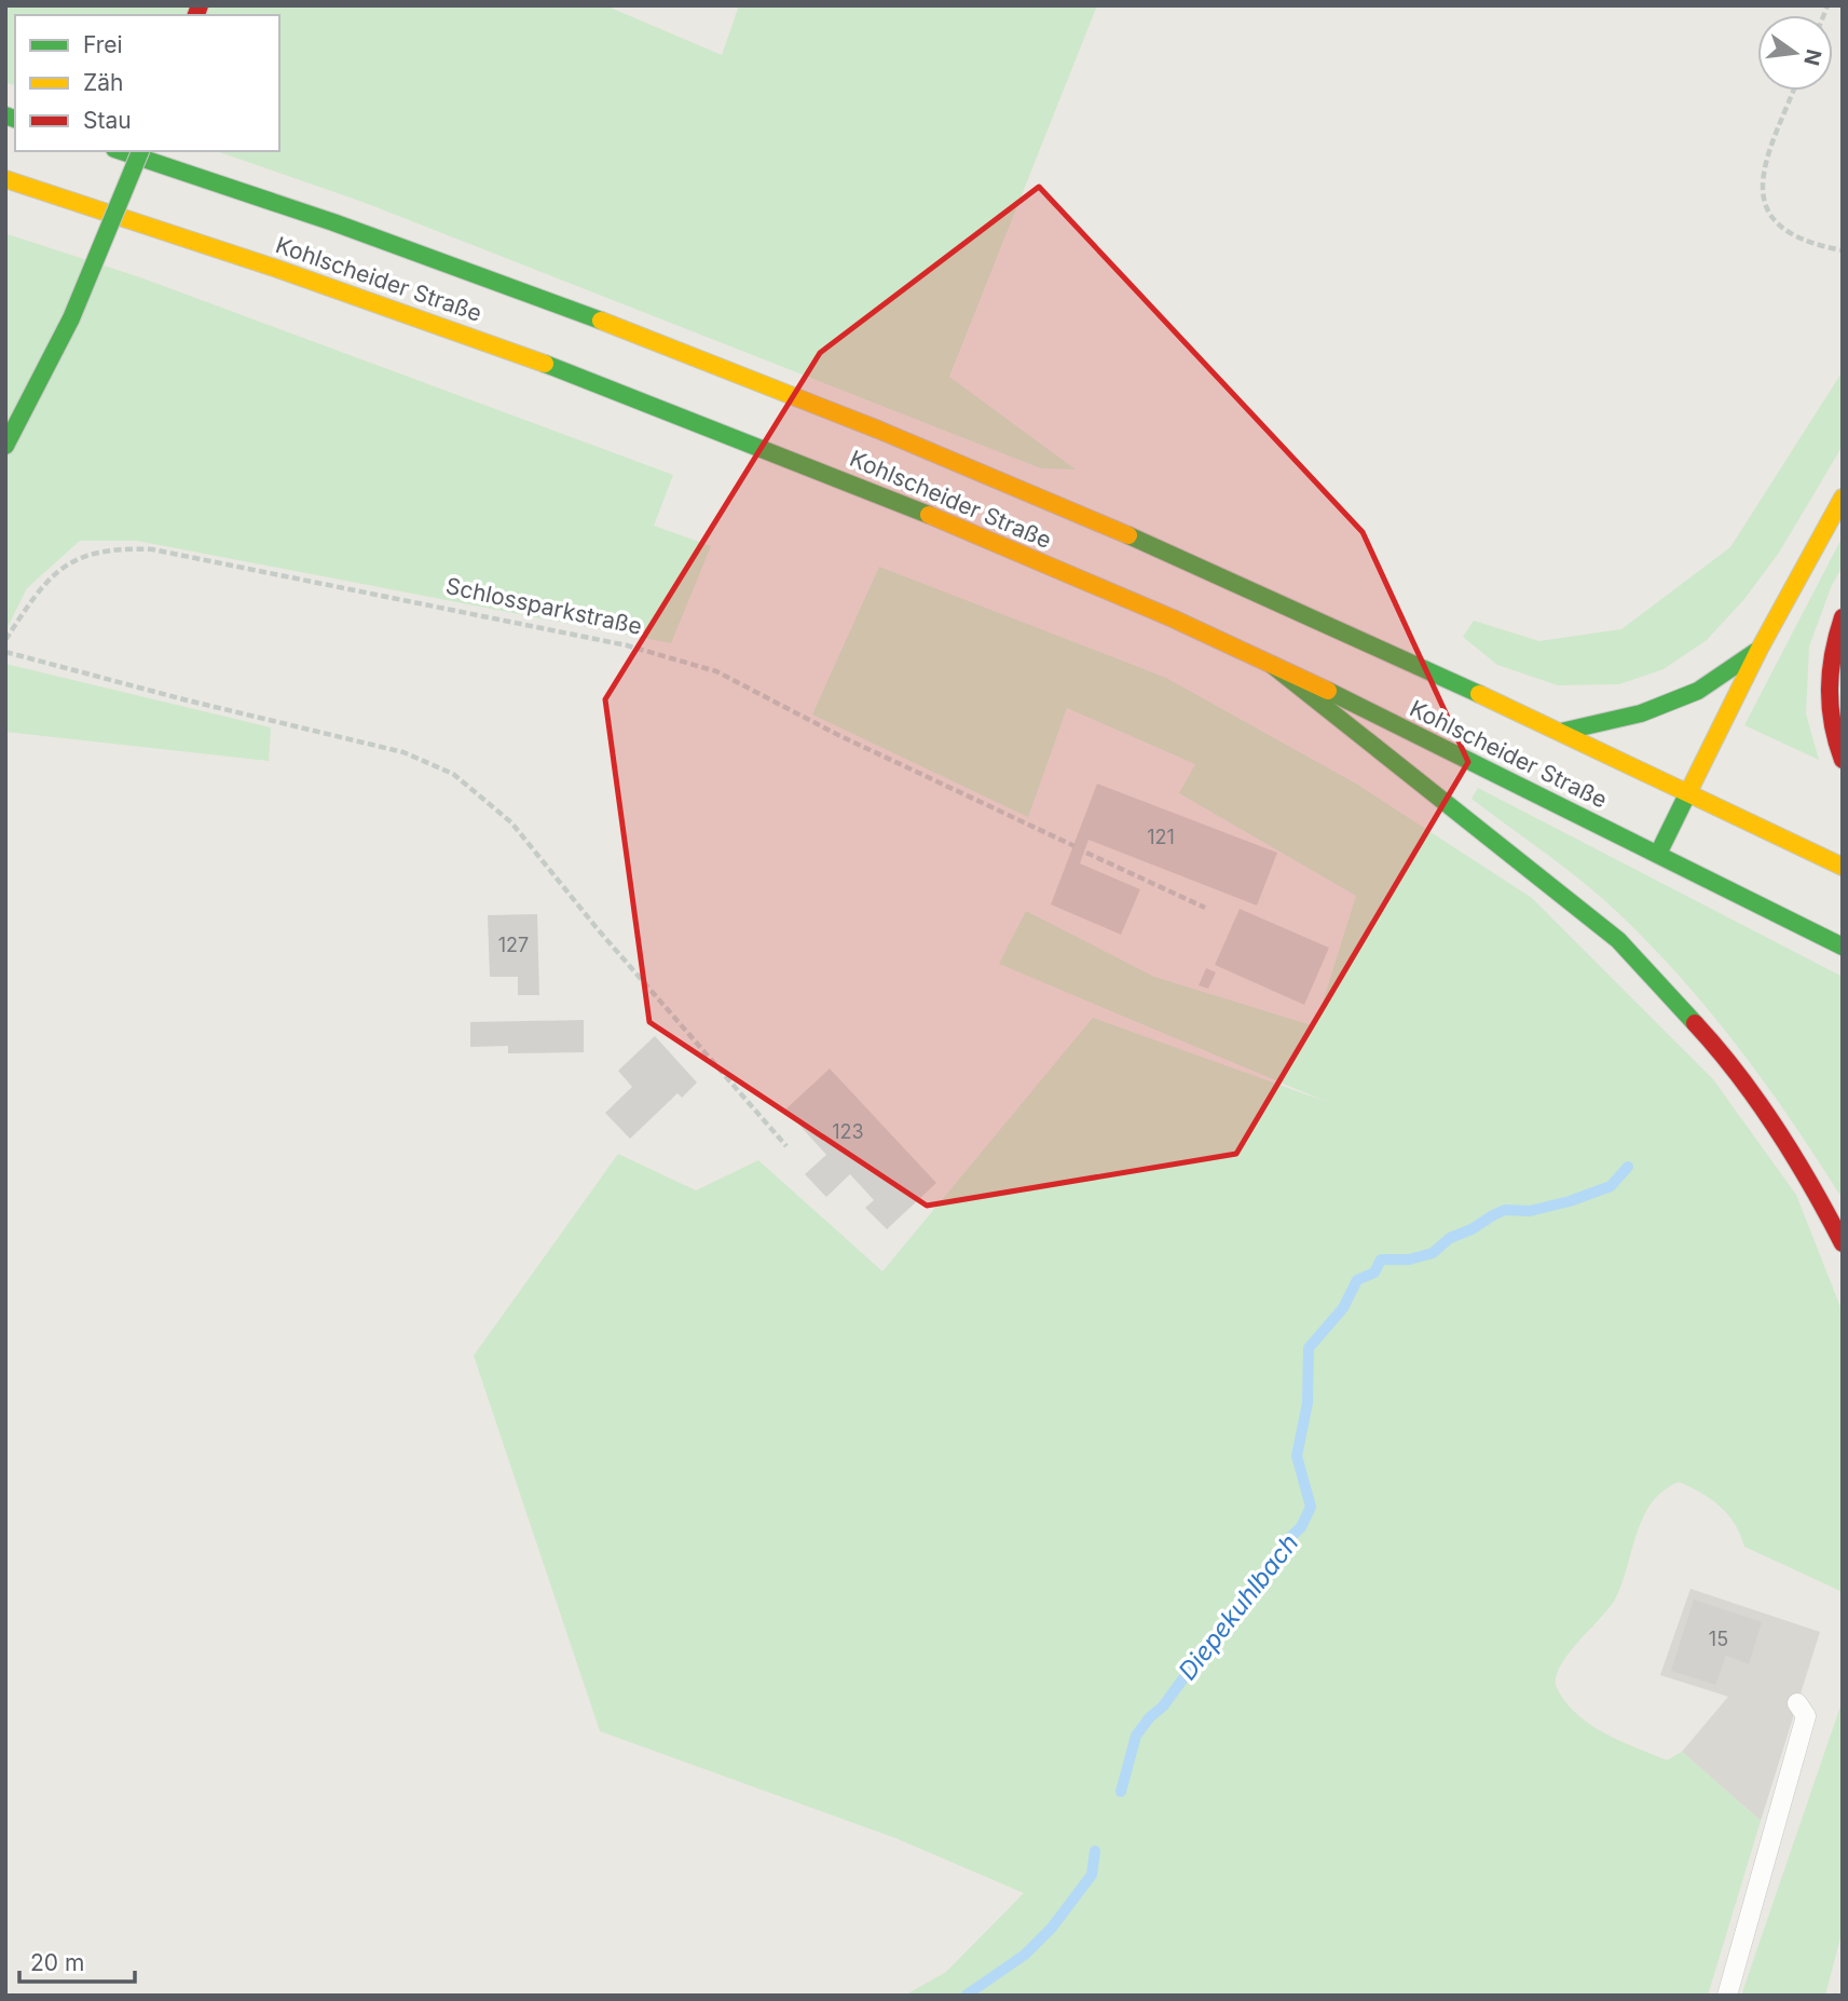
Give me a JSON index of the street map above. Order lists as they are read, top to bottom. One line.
{"streets":{"main road":["Kohlscheider Straße"],"path":["Schlossparkstraße"]},"water":["Diepekuhlbach"],"house_numbers":["121","127","123","15"],"legend":["Frei","Zäh","Stau"],"scale_bar":"20 m","north":"right"}
